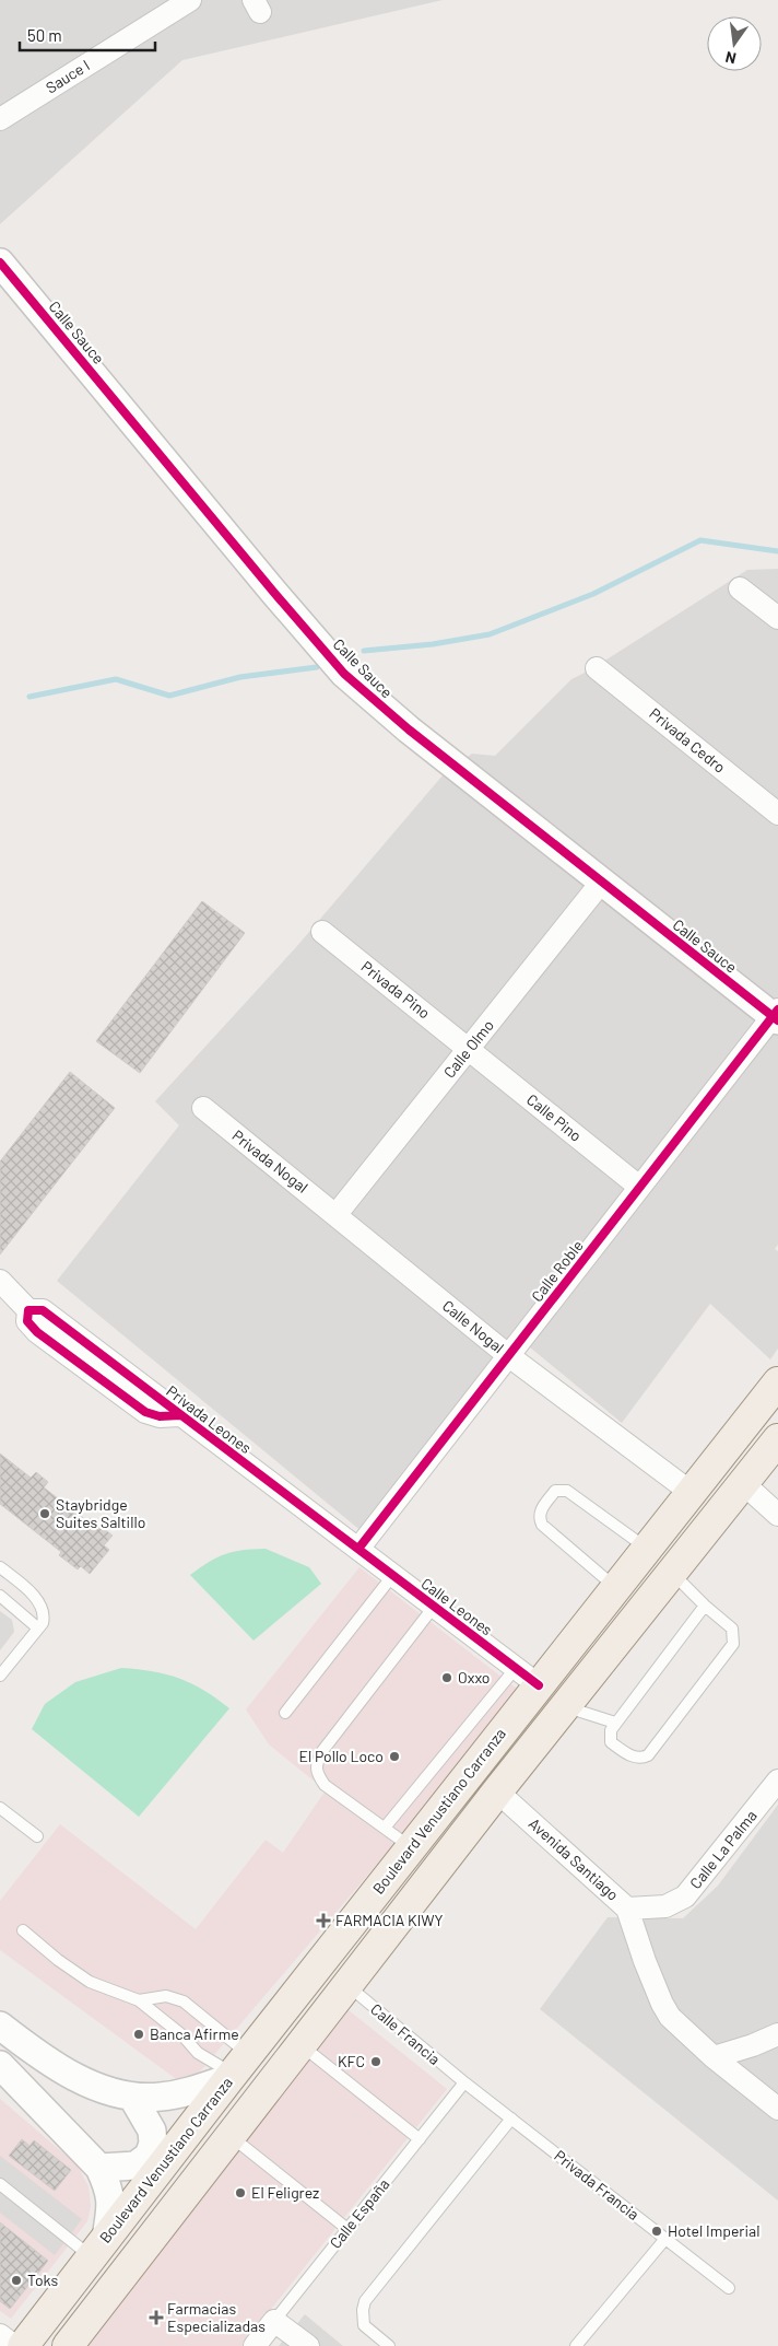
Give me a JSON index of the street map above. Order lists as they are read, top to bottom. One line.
{"streets":{"main road":["Boulevard Venustiano Carranza"],"street":["Sauce I","Calle Sauce","Privada Cedro","Privada Pino","Calle Olmo","Calle Pino","Privada Nogal","Calle Roble","Calle Nogal","Privada Leones","Calle Leones","Calle La Palma","Avenida Santiago","Calle España"],"lane":["Calle Francia","Privada Francia"]},"crossings":[["Calle Sauce","Calle Olmo"],["Calle Sauce","Calle Roble"],["Privada Pino","Calle Olmo"],["Privada Pino","Calle Pino"],["Calle Olmo","Calle Pino"],["Calle Olmo","Privada Nogal"],["Calle Olmo","Calle Nogal"],["Calle Pino","Calle Roble"],["Privada Nogal","Calle Nogal"],["Calle Roble","Calle Nogal"],["Calle Roble","Privada Leones"],["Calle Roble","Calle Leones"],["Calle Nogal","Boulevard Venustiano Carranza"],["Privada Leones","Calle Leones"],["Calle Leones","Boulevard Venustiano Carranza"],["Calle La Palma","Avenida Santiago"],["Calle Francia","Privada Francia"],["Calle Francia","Calle España"],["Privada Francia","Calle España"]],"places":{"other":["Staybridge Suites Saltillo","Oxxo","El Pollo Loco","Banca Afirme","KFC","El Feligrez","Hotel Imperial","Toks"],"health":["FARMACIA KIWY","Farmacias Especializadas"]},"scale_bar":"50 m","north":"bottom"}
